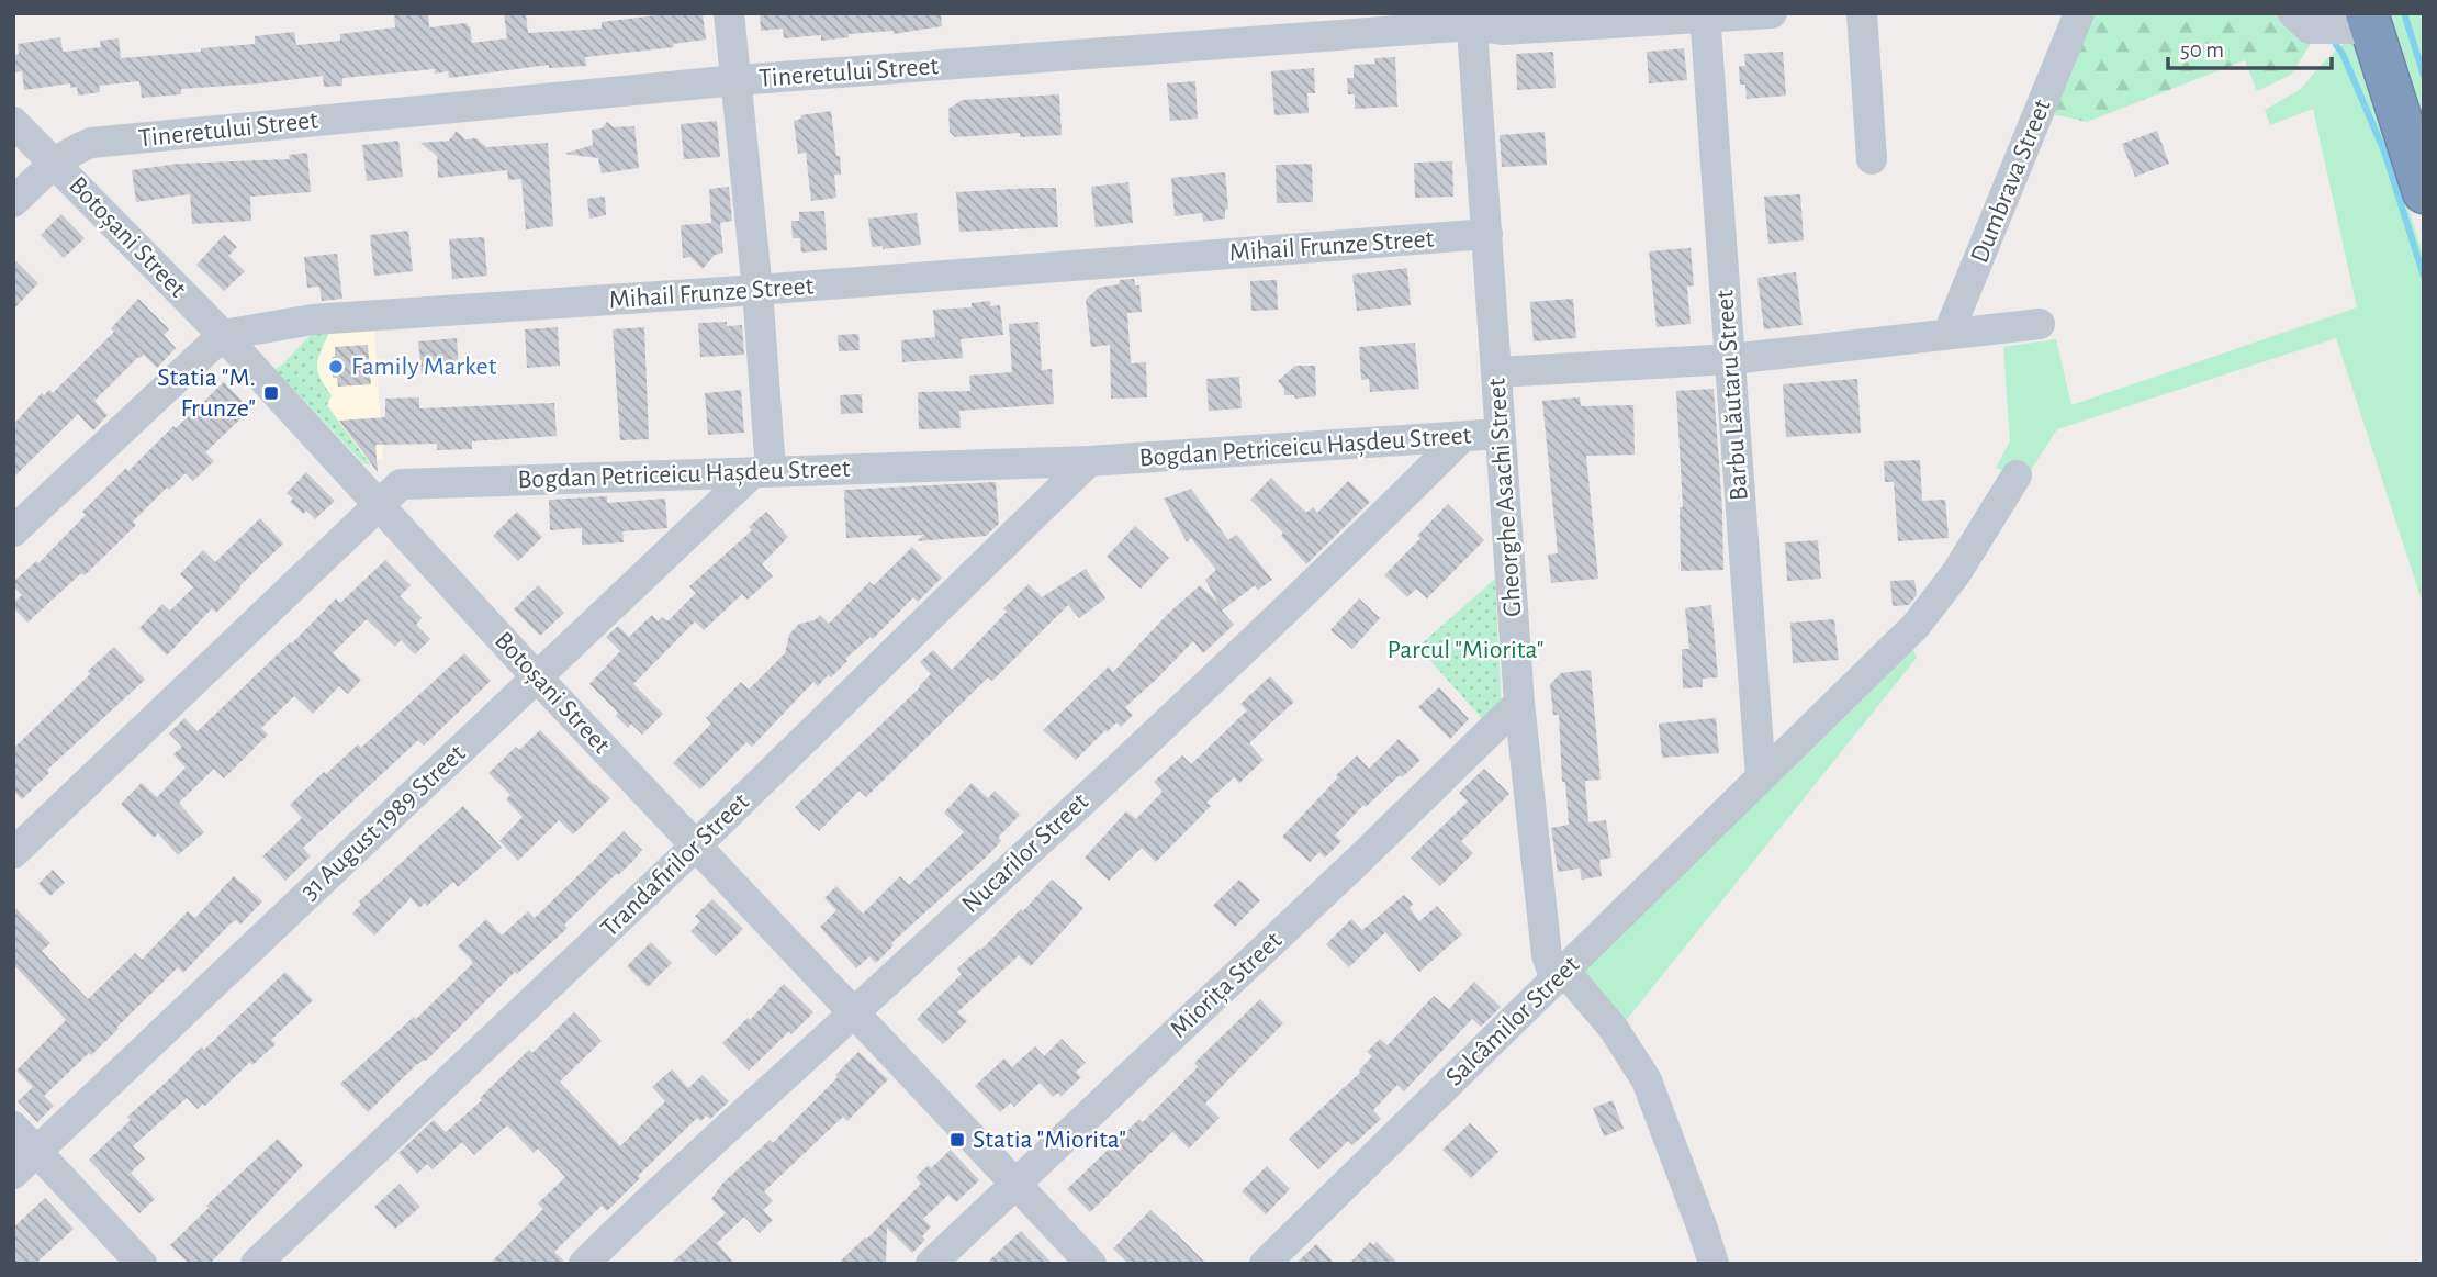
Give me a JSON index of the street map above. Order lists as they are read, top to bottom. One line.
{"streets":{"street":["Tineretului Street","Dumbrava Street","Botoșani Street","Mihail Frunze Street","Barbu Lăutaru Street","Bogdan Petriceicu Hașdeu Street","Gheorghe Asachi Street","31 August 1989 Street","Nucarilor Street","Trandafirilor Street","Miorița Street","Salcâmilor Street"]},"crossings":[["Tineretului Street","Botoșani Street"],["Tineretului Street","Barbu Lăutaru Street"],["Tineretului Street","Gheorghe Asachi Street"],["Botoșani Street","Mihail Frunze Street"],["Botoșani Street","Bogdan Petriceicu Hașdeu Street"],["Botoșani Street","31 August 1989 Street"],["Botoșani Street","Nucarilor Street"],["Botoșani Street","Trandafirilor Street"],["Botoșani Street","Miorița Street"],["Mihail Frunze Street","Gheorghe Asachi Street"],["Barbu Lăutaru Street","Salcâmilor Street"],["Bogdan Petriceicu Hașdeu Street","Gheorghe Asachi Street"],["Bogdan Petriceicu Hașdeu Street","31 August 1989 Street"],["Bogdan Petriceicu Hașdeu Street","Nucarilor Street"],["Bogdan Petriceicu Hașdeu Street","Trandafirilor Street"],["Gheorghe Asachi Street","Miorița Street"],["Gheorghe Asachi Street","Salcâmilor Street"]],"parks":["Parcul \"Miorita\""],"places":{"other":["Family Market"],"transit":["Statia \"M. Frunze\"","Statia \"Miorita\""]},"scale_bar":"50 m"}
